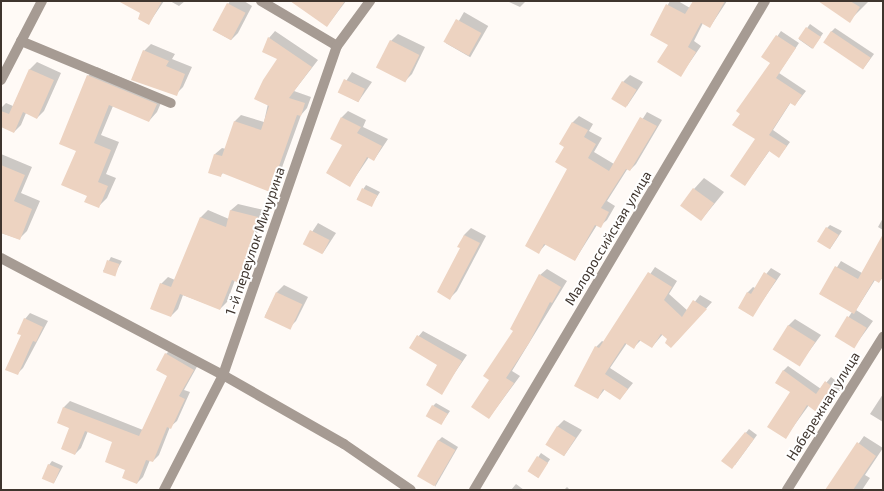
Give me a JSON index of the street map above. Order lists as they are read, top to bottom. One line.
{"streets":{"street":["Малороссийская улица","1-й переулок Мичурина","Набережная улица"]}}
